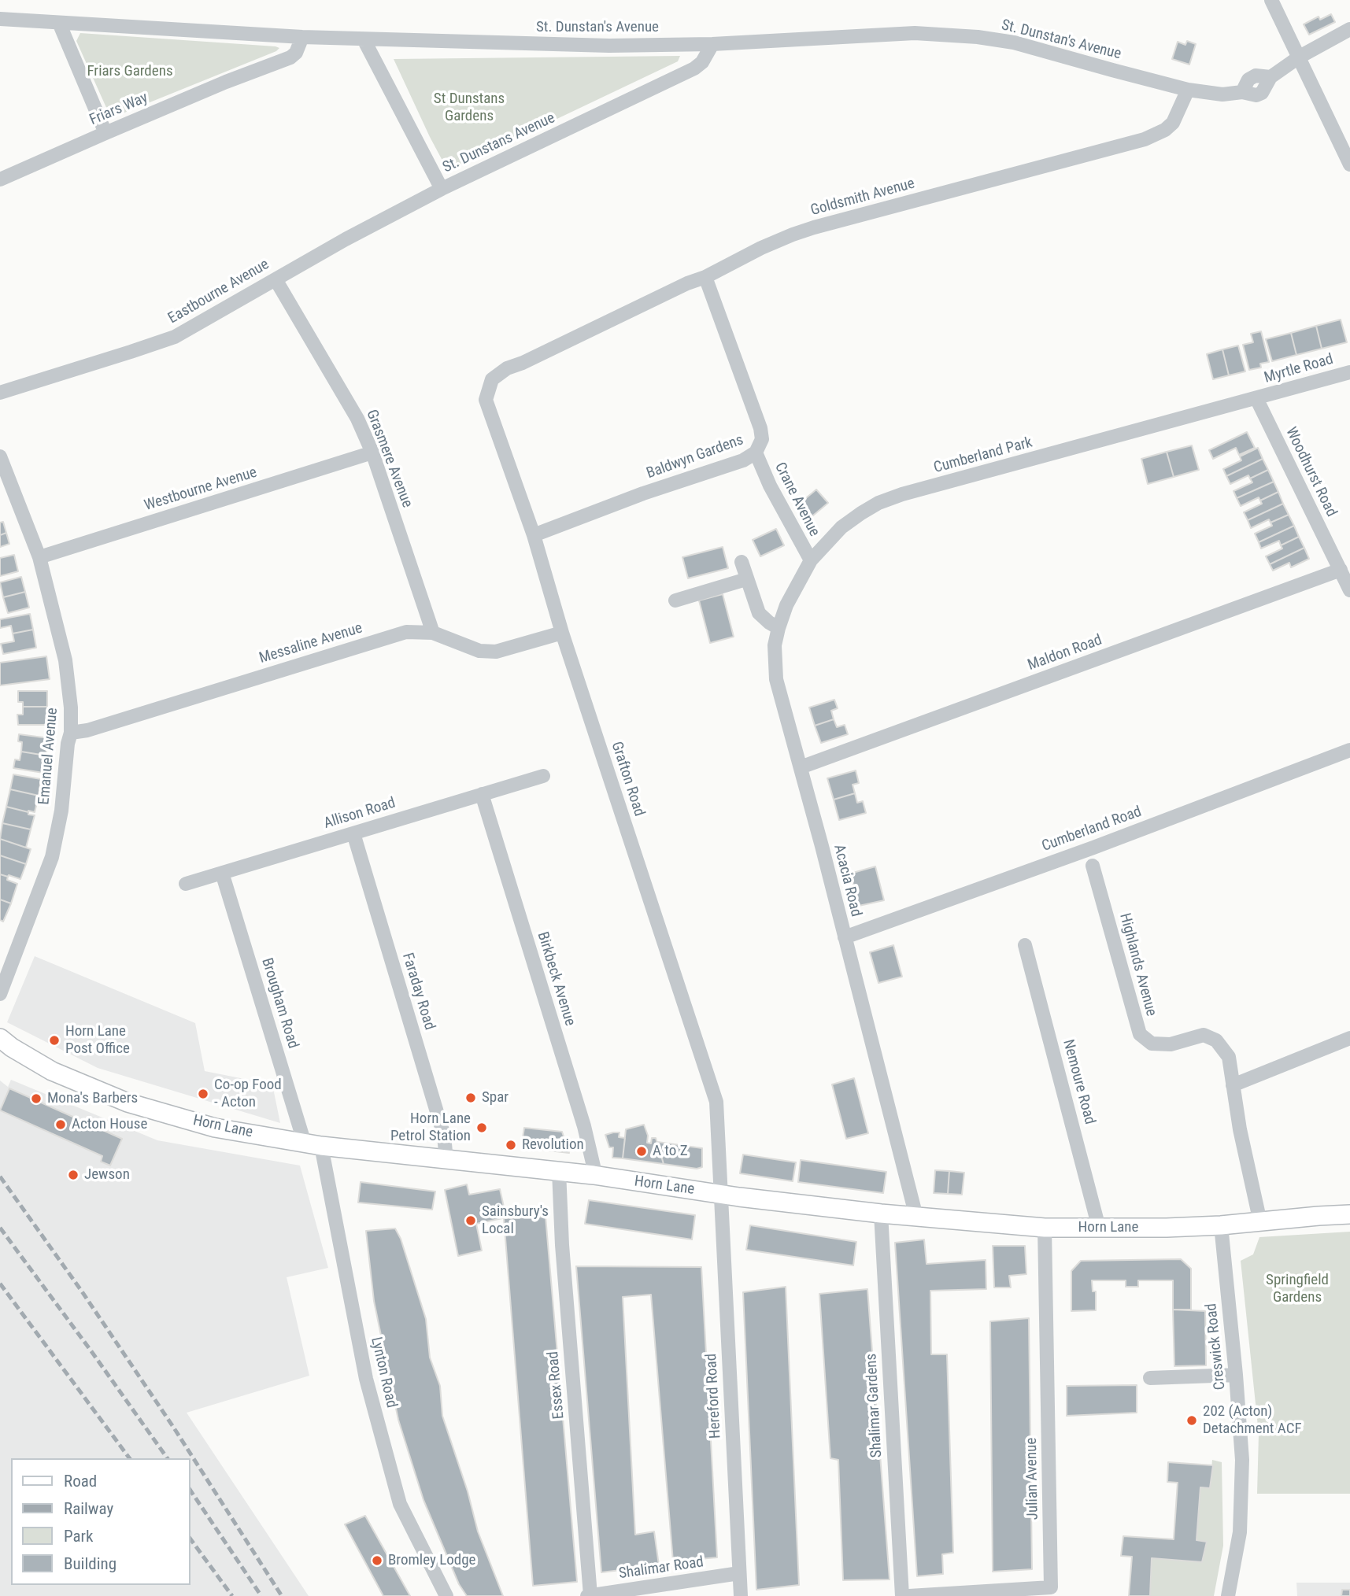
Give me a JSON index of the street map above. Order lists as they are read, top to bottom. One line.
{"streets":{"main road":["Horn Lane"],"street":["St. Dunstan's Avenue","Friars Way","St. Dunstans Avenue","Goldsmith Avenue","Eastbourne Avenue","Myrtle Road","Cumberland Park","Baldwyn Gardens","Grasmere Avenue","Woodhurst Road","Westbourne Avenue","Crane Avenue","Messaline Avenue","Maldon Road","Emanuel Avenue","Grafton Road","Allison Road","Cumberland Road","Acacia Road","Highlands Avenue","Birkbeck Avenue","Faraday Road","Brougham Road","Nemoure Road","Creswick Road","Lynton Road","Essex Road","Hereford Road","Shalimar Gardens","Julian Avenue","Shalimar Road"]},"crossings":[["St. Dunstan's Avenue","Friars Way"],["St. Dunstan's Avenue","St. Dunstans Avenue"],["St. Dunstan's Avenue","Goldsmith Avenue"],["St. Dunstans Avenue","Eastbourne Avenue"],["Goldsmith Avenue","Baldwyn Gardens"],["Goldsmith Avenue","Grafton Road"],["Eastbourne Avenue","Grasmere Avenue"],["Myrtle Road","Cumberland Park"],["Myrtle Road","Woodhurst Road"],["Cumberland Park","Woodhurst Road"],["Cumberland Park","Crane Avenue"],["Cumberland Park","Acacia Road"],["Baldwyn Gardens","Crane Avenue"],["Baldwyn Gardens","Grafton Road"],["Grasmere Avenue","Westbourne Avenue"],["Grasmere Avenue","Messaline Avenue"],["Woodhurst Road","Maldon Road"],["Westbourne Avenue","Emanuel Avenue"],["Messaline Avenue","Emanuel Avenue"],["Messaline Avenue","Grafton Road"],["Maldon Road","Acacia Road"],["Grafton Road","Horn Lane"],["Grafton Road","Hereford Road"],["Allison Road","Birkbeck Avenue"],["Allison Road","Faraday Road"],["Allison Road","Brougham Road"],["Cumberland Road","Acacia Road"],["Acacia Road","Horn Lane"],["Highlands Avenue","Horn Lane"],["Birkbeck Avenue","Horn Lane"],["Faraday Road","Horn Lane"],["Brougham Road","Horn Lane"],["Brougham Road","Lynton Road"],["Nemoure Road","Horn Lane"],["Horn Lane","Creswick Road"],["Horn Lane","Lynton Road"],["Horn Lane","Essex Road"],["Horn Lane","Hereford Road"],["Horn Lane","Shalimar Gardens"],["Horn Lane","Julian Avenue"],["Essex Road","Shalimar Road"],["Hereford Road","Shalimar Road"]],"parks":["Friars Gardens","St Dunstans Gardens","Springfield Gardens"],"places":["Horn Lane Post Office","Co-op Food - Acton","Spar","Mona's Barbers","Acton House","Horn Lane Petrol Station","Revolution","A to Z","Jewson","Sainsbury's Local","202 (Acton) Detachment ACF","Bromley Lodge"],"legend":["Road","Railway","Park","Building"]}
